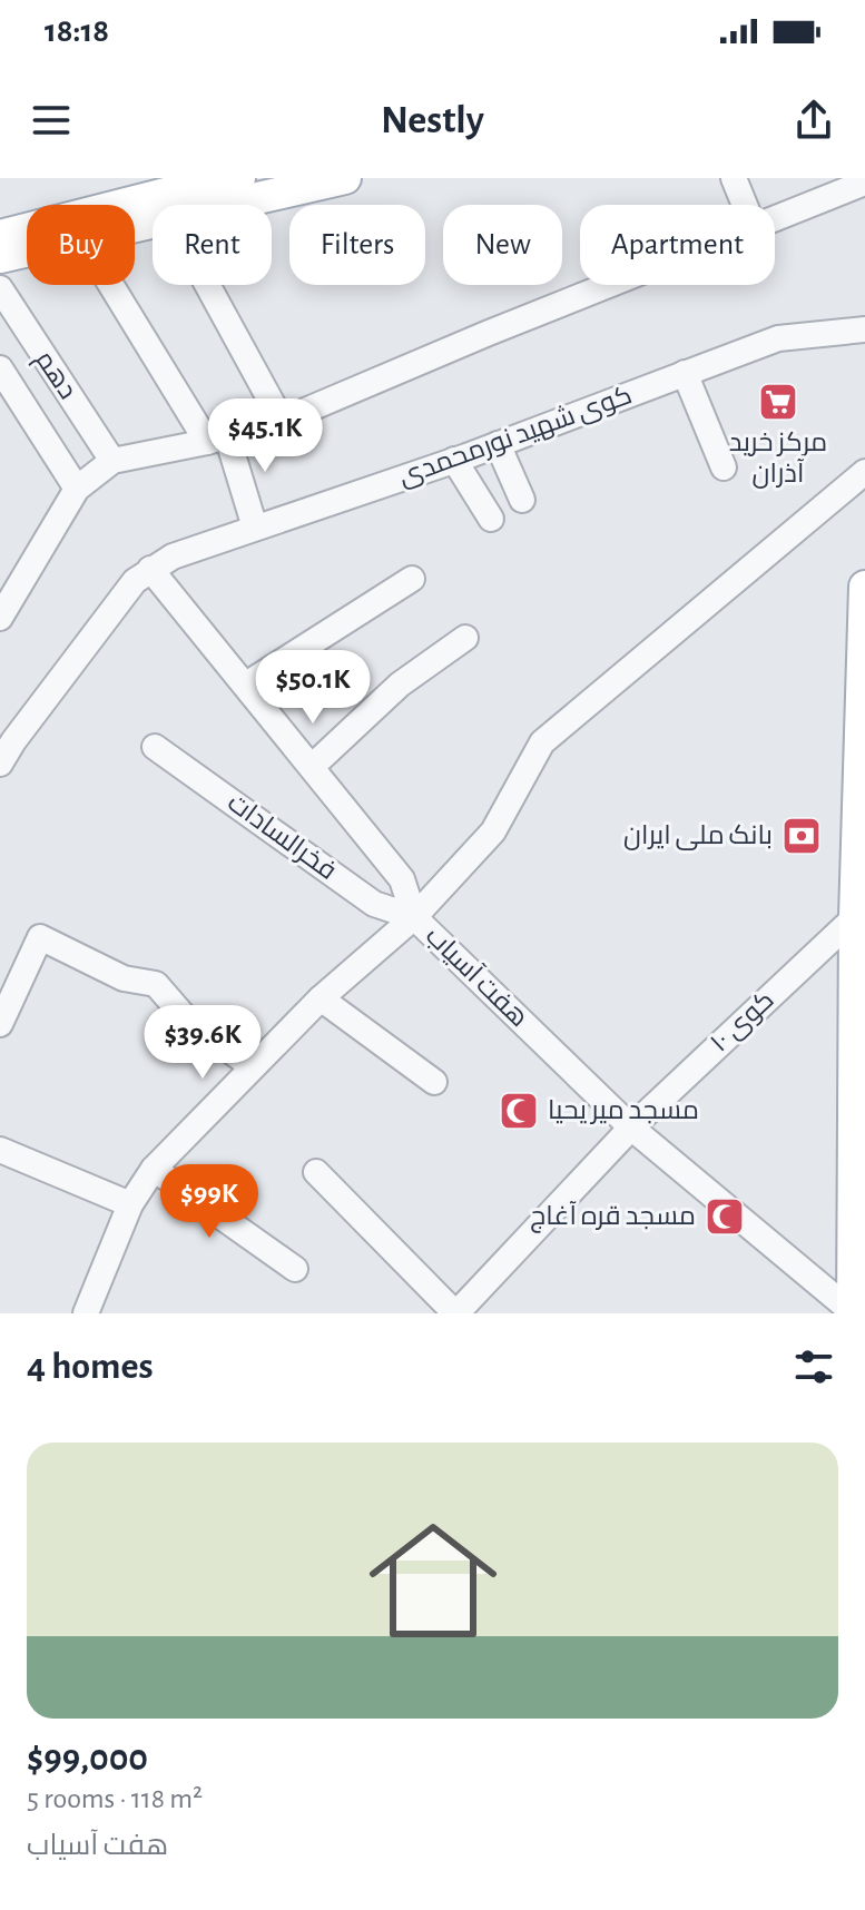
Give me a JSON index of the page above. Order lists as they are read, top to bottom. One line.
{"streets":{"street":["دهم","کوی شهید نورمحمدی","فخرالسادات","هفت آسیاب","کوی ۱۰"]},"crossings":[["فخرالسادات","هفت آسیاب"],["هفت آسیاب","کوی ۱۰"]],"places":{"supermarket":["مرکز خرید آذران"],"bank":["بانک ملی ایران"],"mosque":["مسجد میر یحیا","مسجد قره آغاج"]},"page":{"status":"18:18","header":"Nestly","chip":["Buy","Rent","Filters","New","Apartment"],"price":["$45.1K","$50.1K","$39.6K","$99K"],"heading":"4 homes","list":[{"name":"$99,000","note":"5 rooms · 118 m² · هفت آسیاب"}]}}
